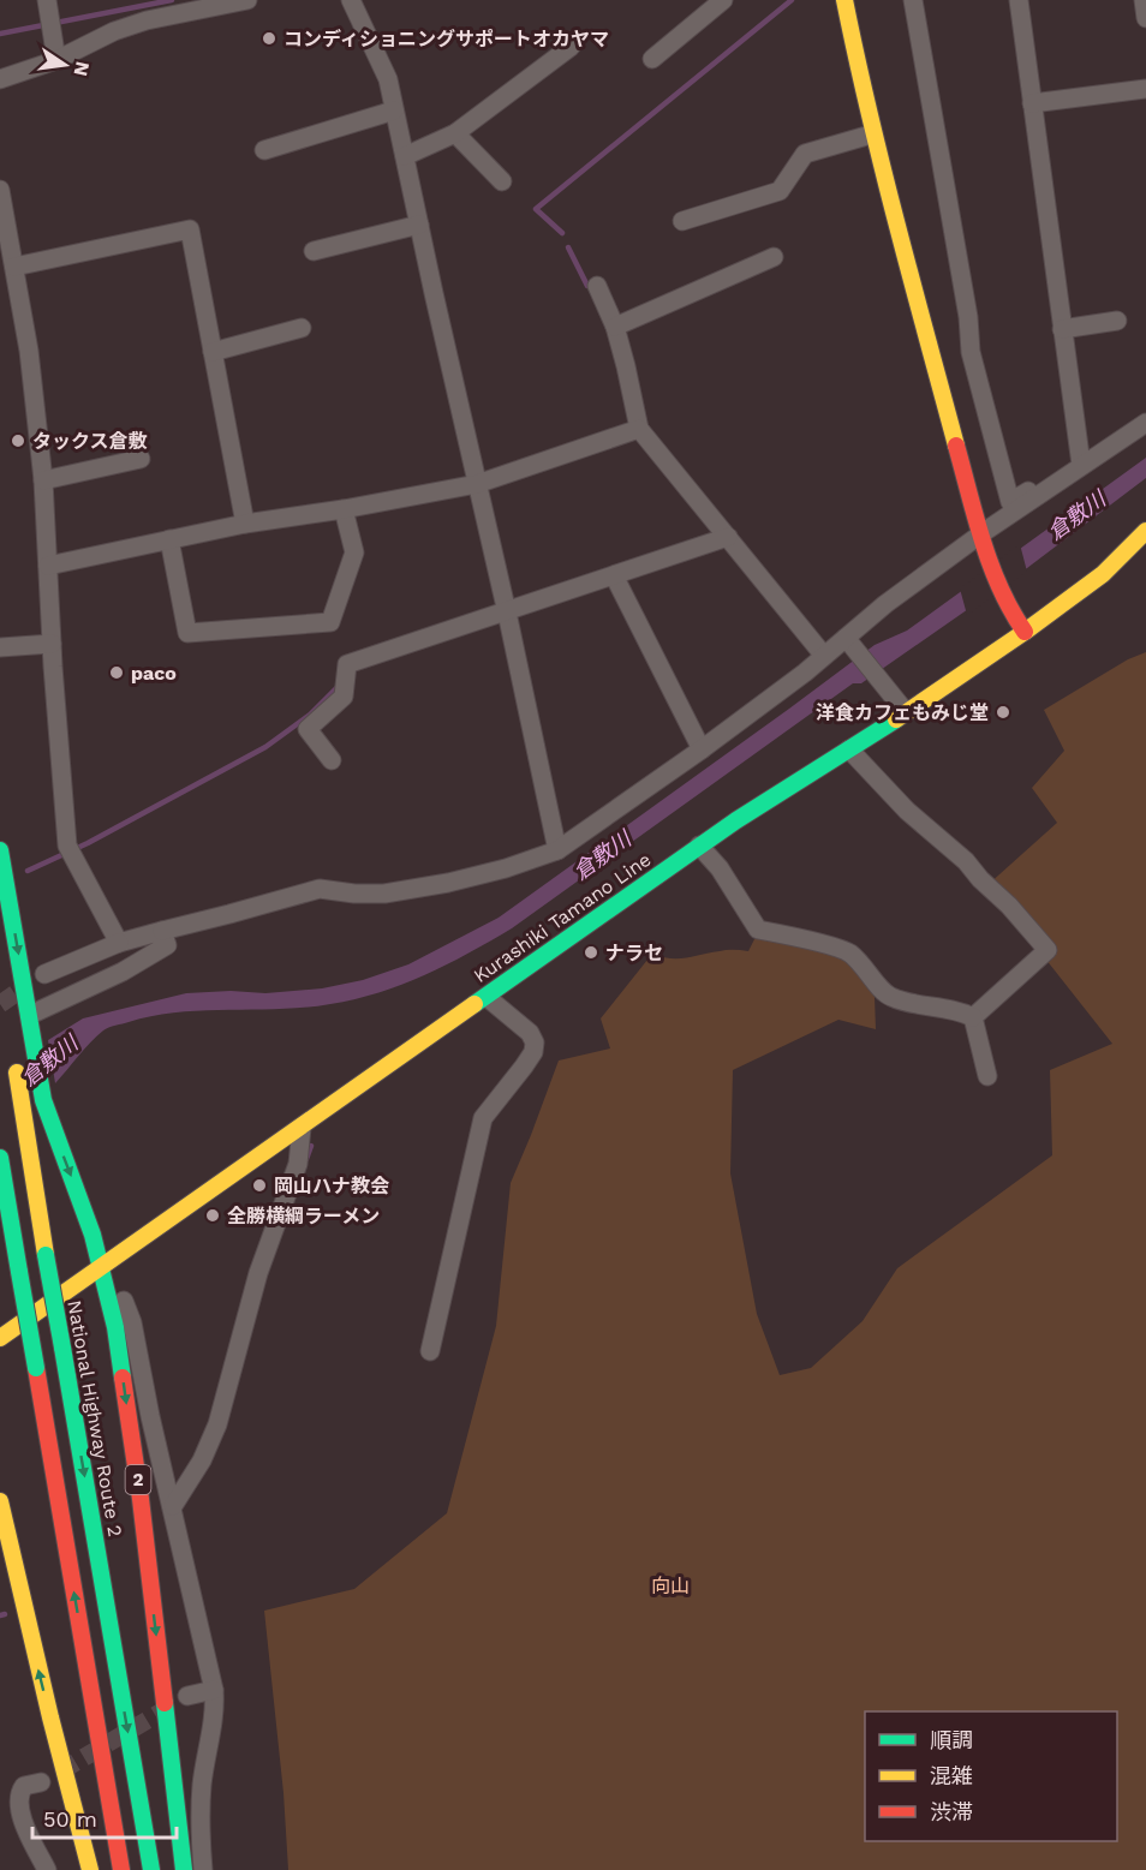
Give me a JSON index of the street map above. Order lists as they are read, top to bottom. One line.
{"streets":{"main road":["Kurashiki Tamano Line","National Highway Route 2","2"]},"crossings":[["Kurashiki Tamano Line","2"]],"water":["倉敷川"],"parks":["向山"],"places":["コンディショニングサポートオカヤマ","タックス倉敷","paco","洋食カフェもみじ堂","ナラセ","岡山ハナ教会","全勝横綱ラーメン"],"legend":["順調","混雑","渋滞"],"scale_bar":"50 m","north":"right"}
